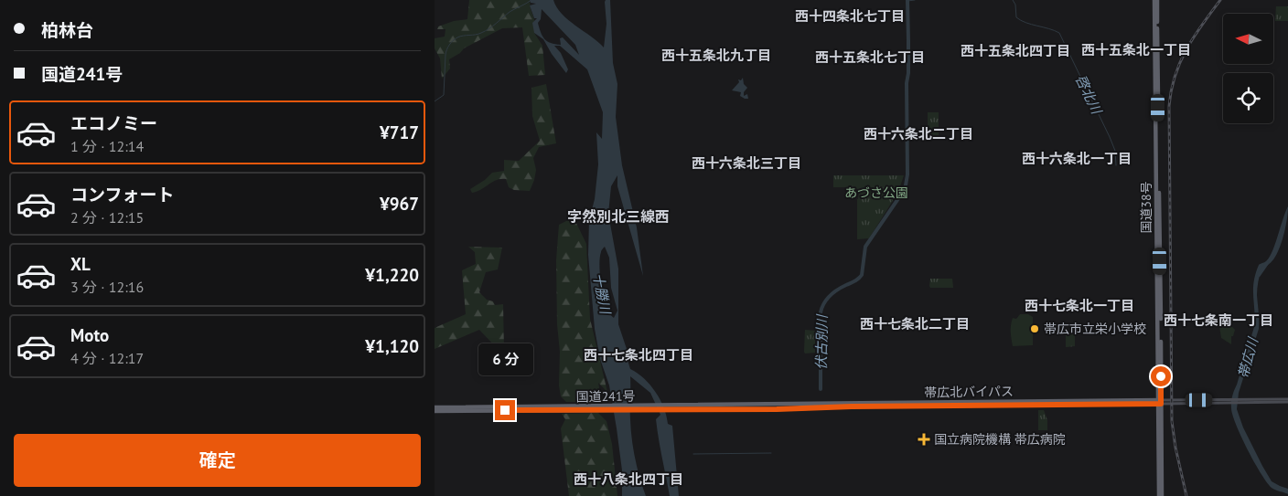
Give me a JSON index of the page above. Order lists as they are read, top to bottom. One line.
{"streets":{"highway":["国道38号","国道241号"]},"crossings":[["国道38号","国道241号"]],"districts":["西十四条北七丁目","西十五条北一丁目","西十五条北四丁目","西十五条北九丁目","西十五条北七丁目","西十六条北二丁目","西十六条北一丁目","西十六条北三丁目","字然別北三線西","西十七条北一丁目","西十七条南一丁目","西十七条北二丁目","西十七条北四丁目","西十八条北四丁目"],"water":["啓北川","十勝川","伏古別川","帯広川"],"parks":["あづさ公園"],"places":{"other":["帯広市立栄小学校"],"health":["国立病院機構 帯広病院"]},"north":"left","page":{"banner":["柏林台","国道241号"],"list":[{"name":"エコノミー","note":"1 分 · 12:14","value":"¥717"},{"name":"コンフォート","note":"2 分 · 12:15","value":"¥967"},{"name":"XL","note":"3 分 · 12:16","value":"¥1,220"},{"name":"Moto","note":"4 分 · 12:17","value":"¥1,120"}],"bubble":"6 分","buttons":"確定"}}
